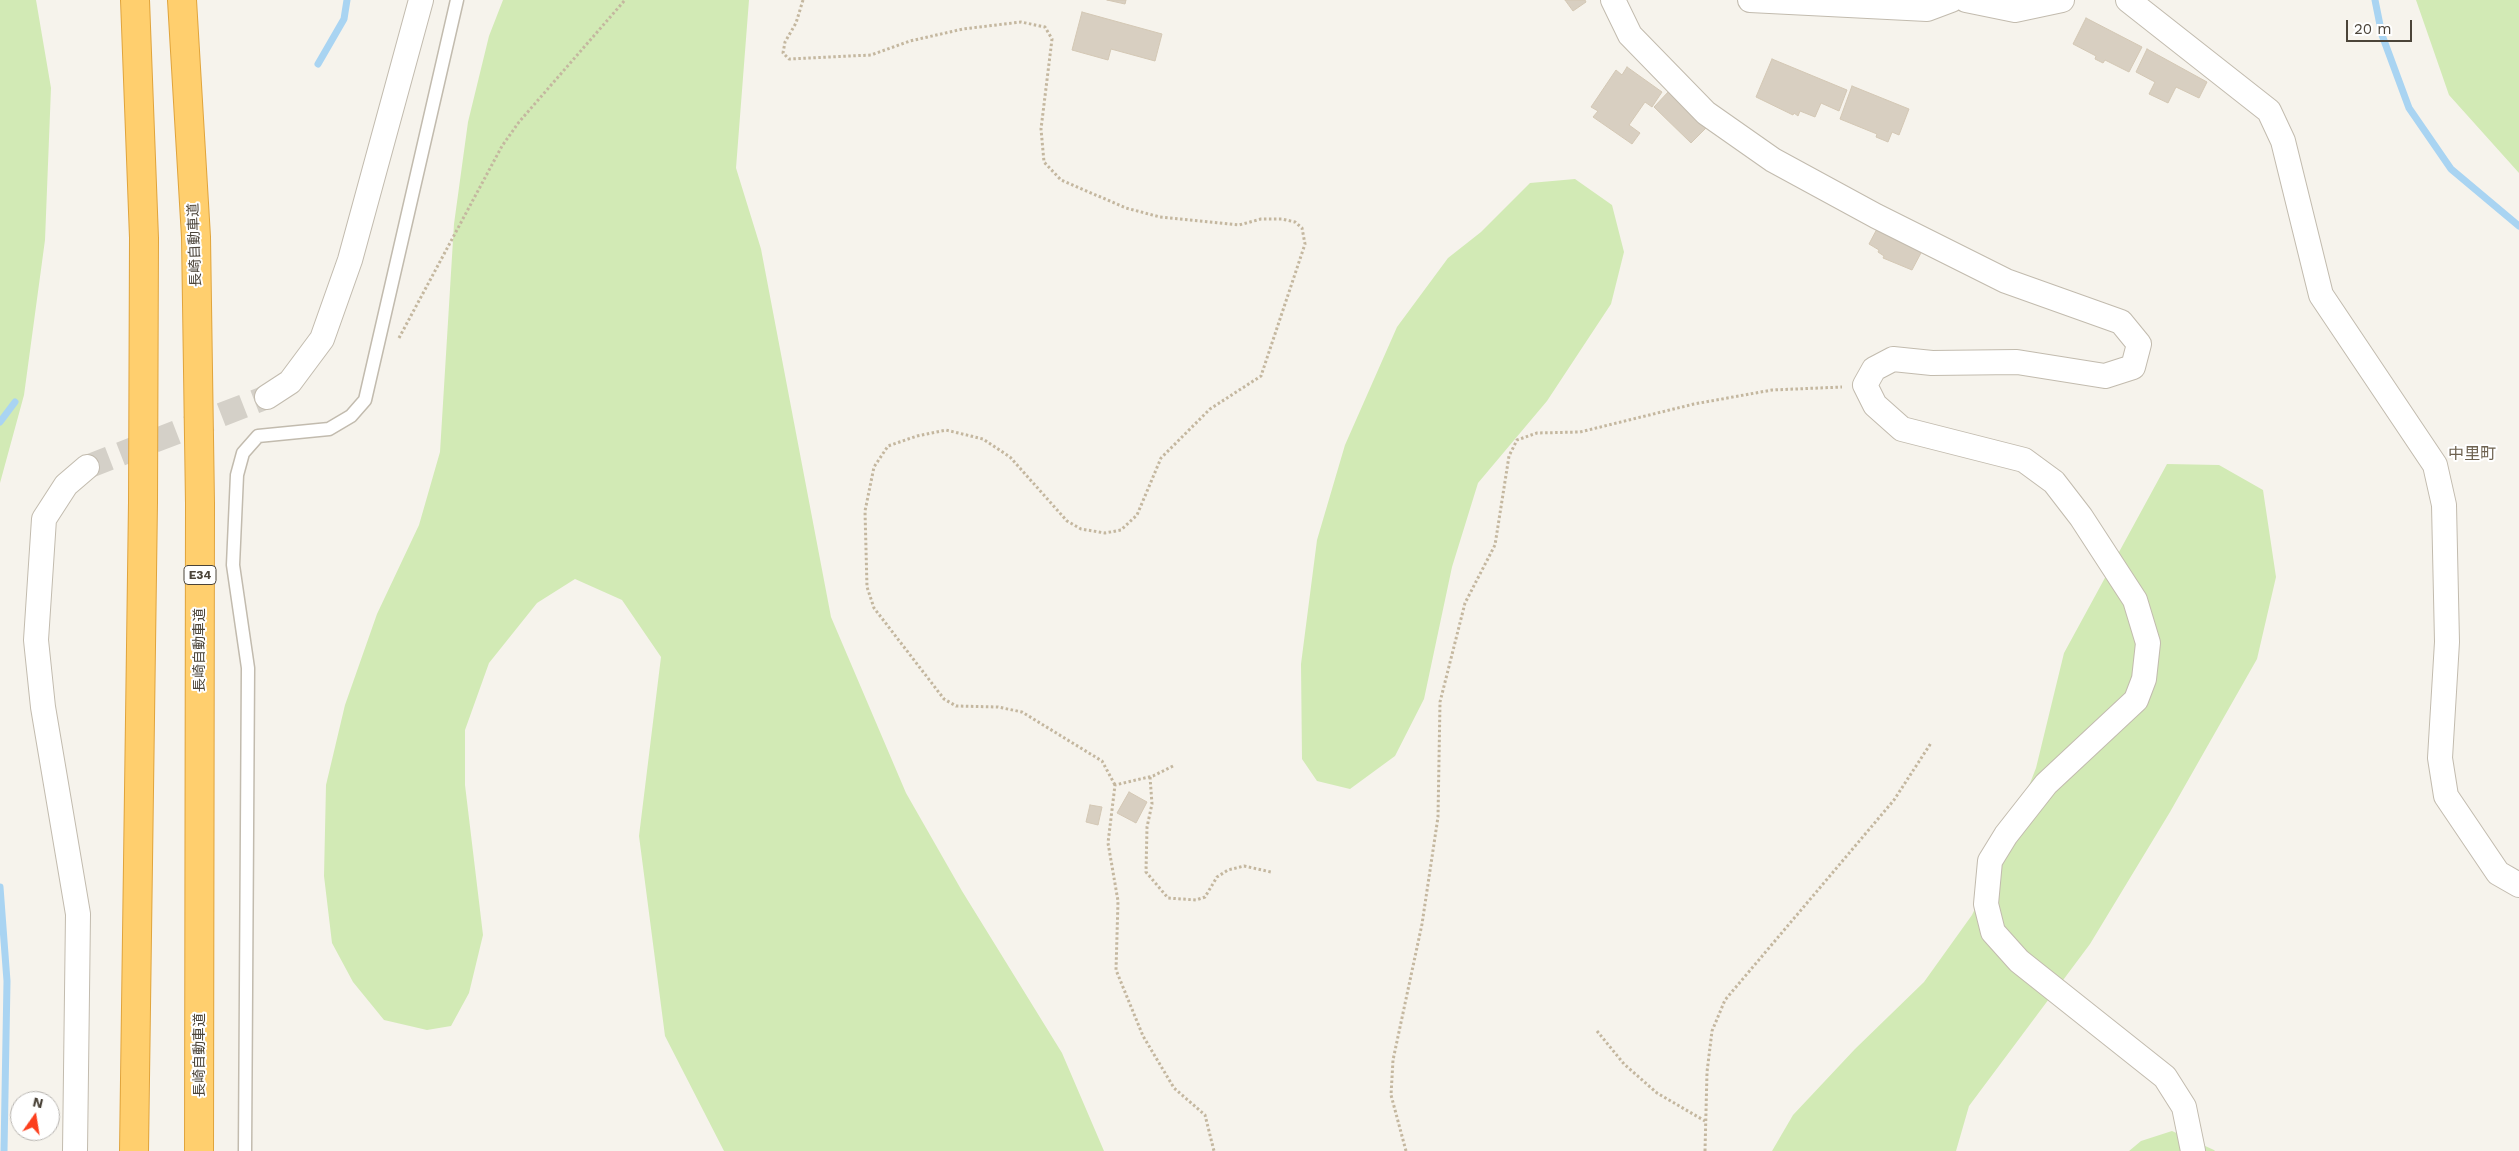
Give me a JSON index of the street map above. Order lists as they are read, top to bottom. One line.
{"streets":{"highway":["長崎自動車道","E34"]},"districts":["中里町"],"scale_bar":"20 m","north":"top"}
